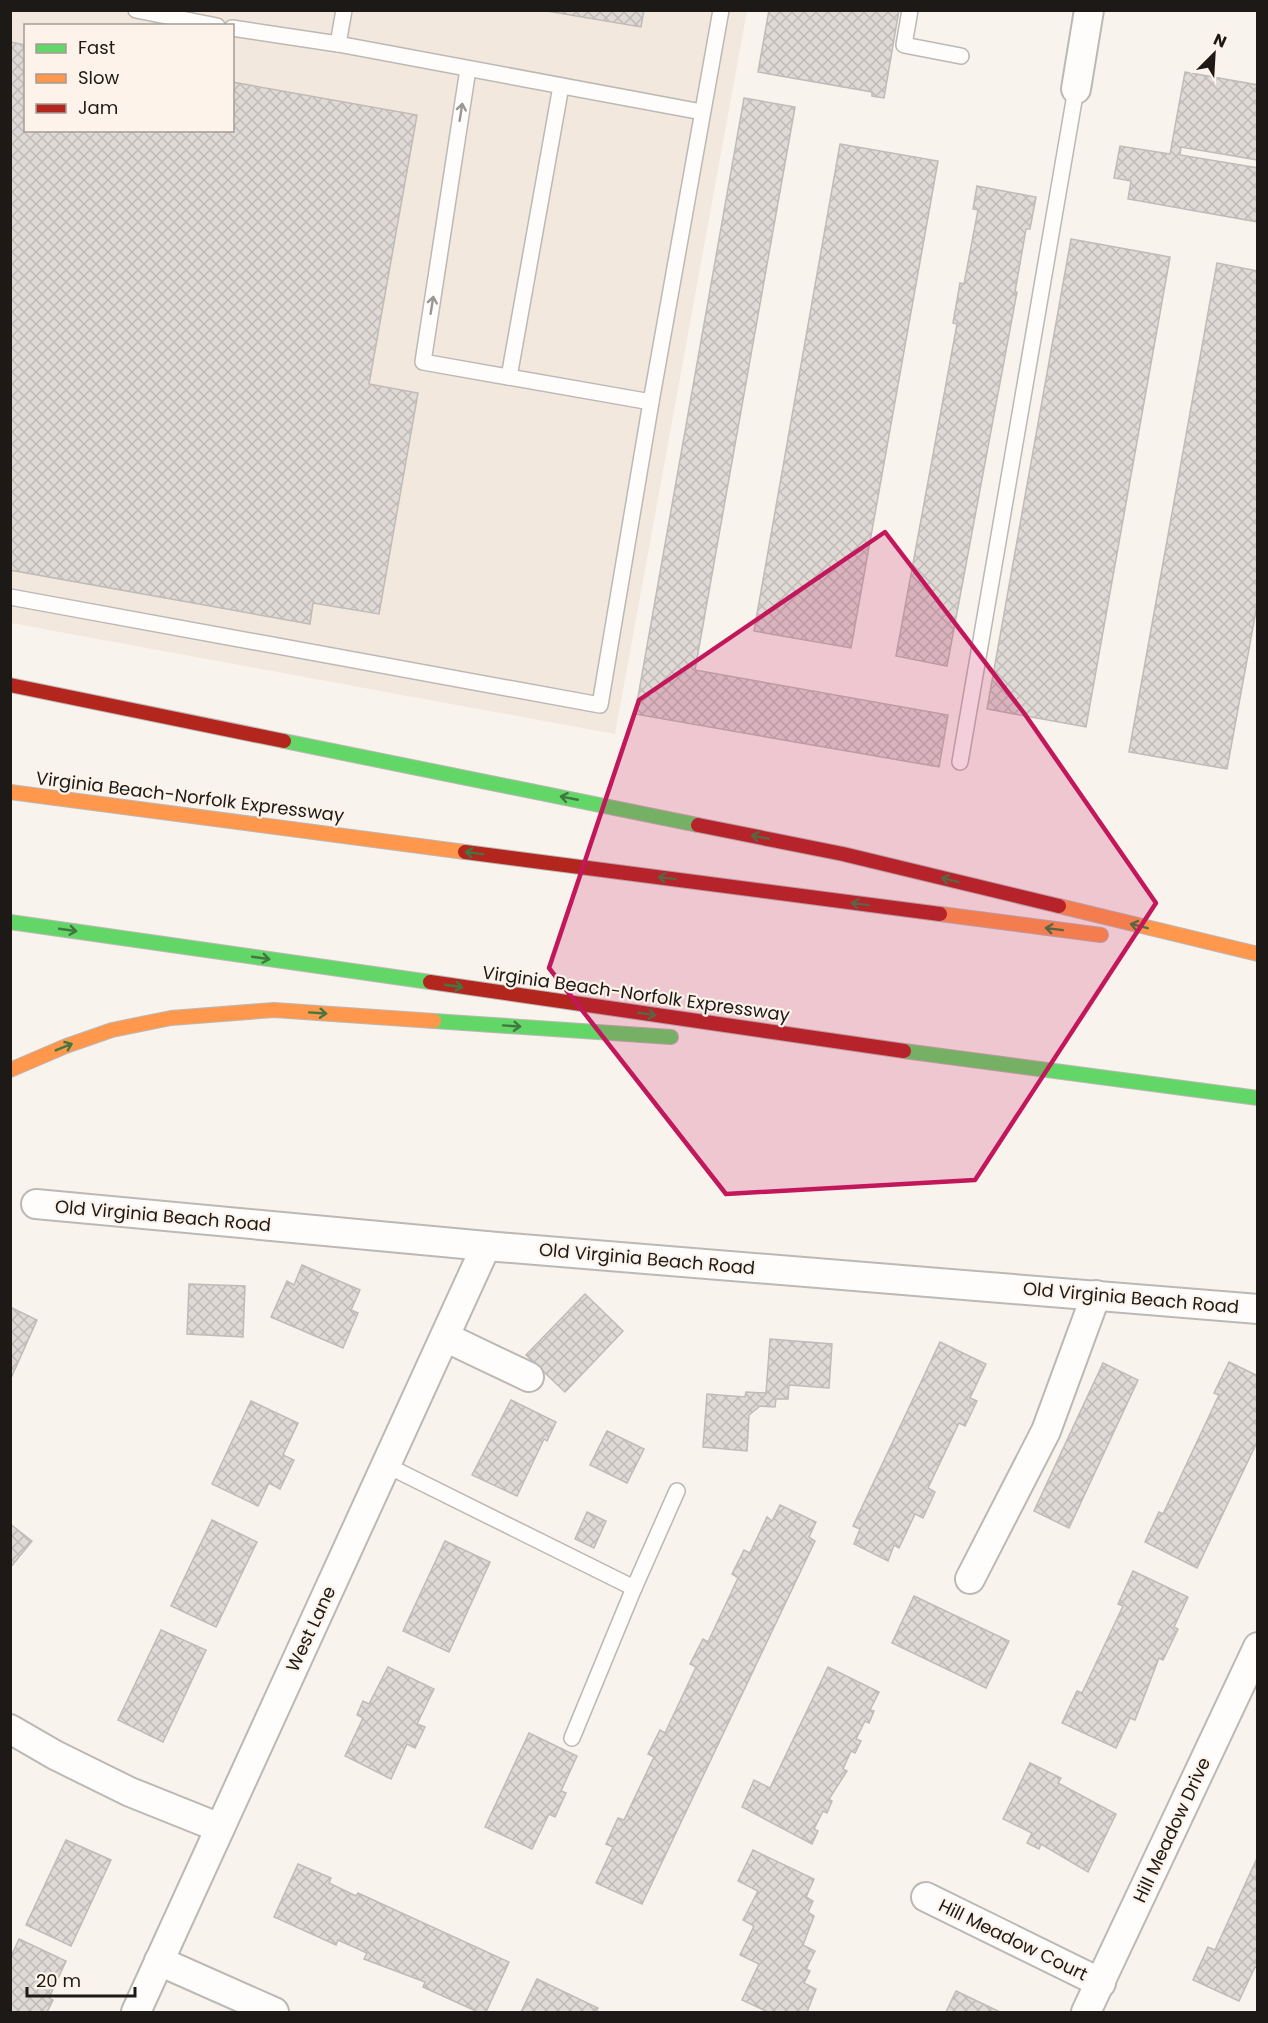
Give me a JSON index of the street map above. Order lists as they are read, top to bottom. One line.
{"streets":{"highway":["Virginia Beach-Norfolk Expressway"],"street":["Old Virginia Beach Road","West Lane","Hill Meadow Drive","Hill Meadow Court"]},"crossings":[["Old Virginia Beach Road","West Lane"],["Hill Meadow Drive","Hill Meadow Court"]],"legend":["Fast","Slow","Jam"],"scale_bar":"20 m","north":"top right"}
